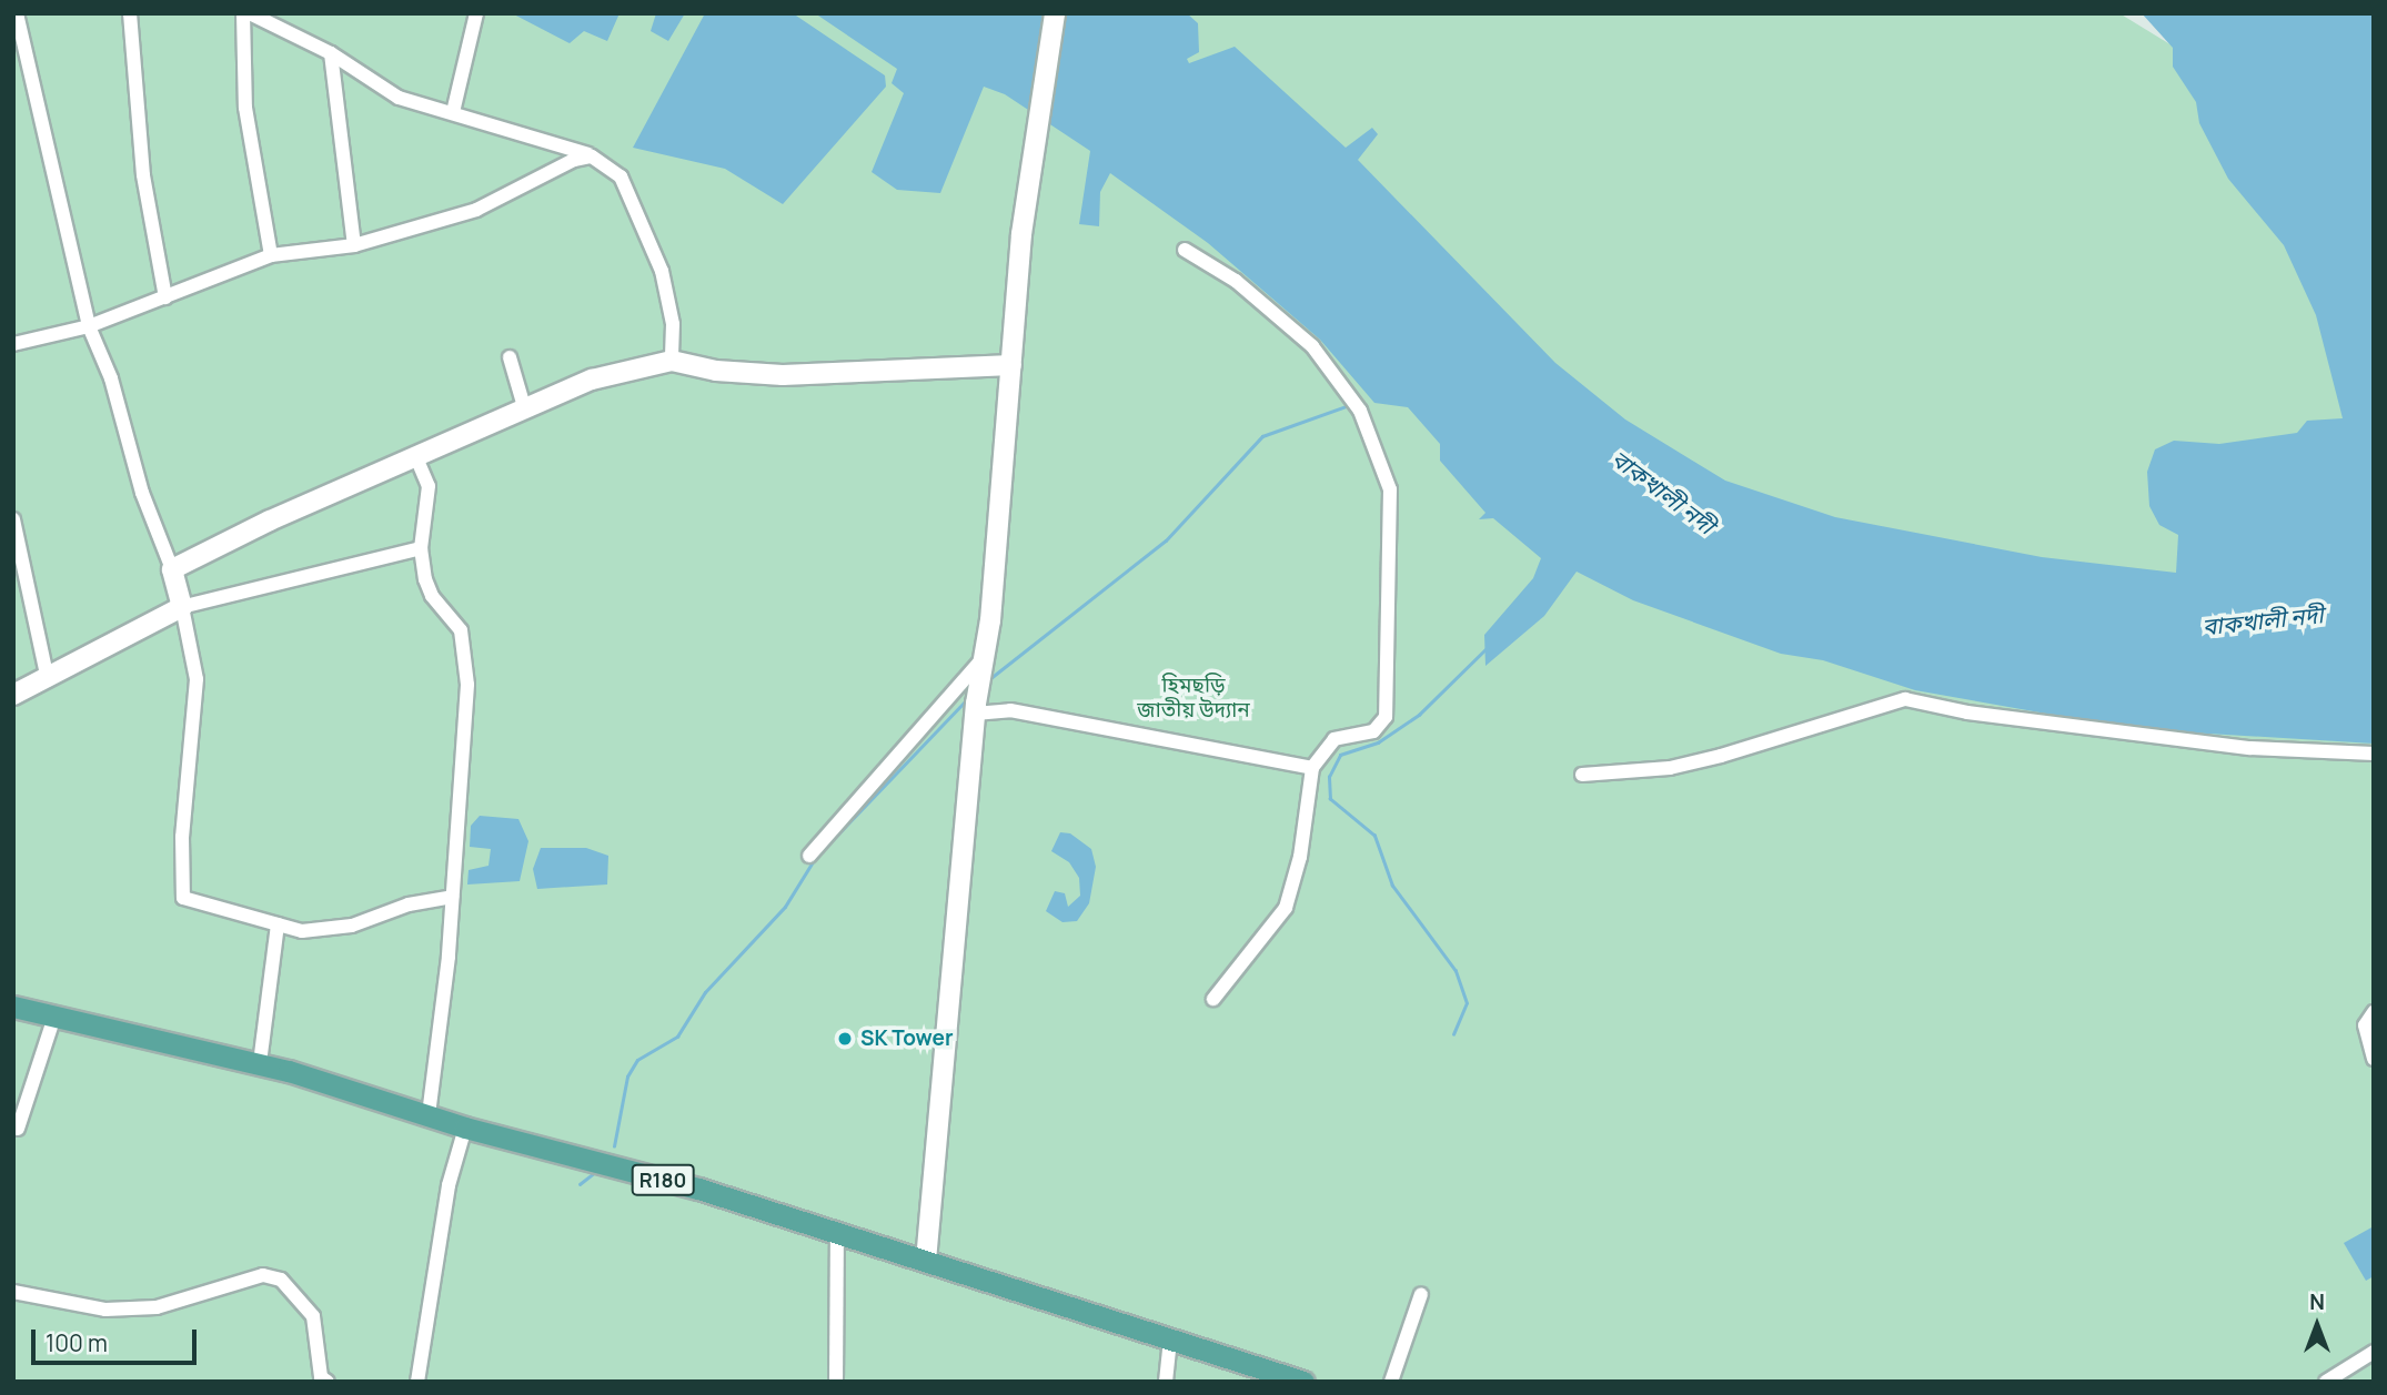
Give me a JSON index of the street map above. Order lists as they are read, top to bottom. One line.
{"streets":{"main road":["R180"]},"water":["বাকখালী নদী"],"parks":["হিমছড়ি জাতীয় উদ্যান"],"places":["SK Tower"],"scale_bar":"100 m","north":"top"}
